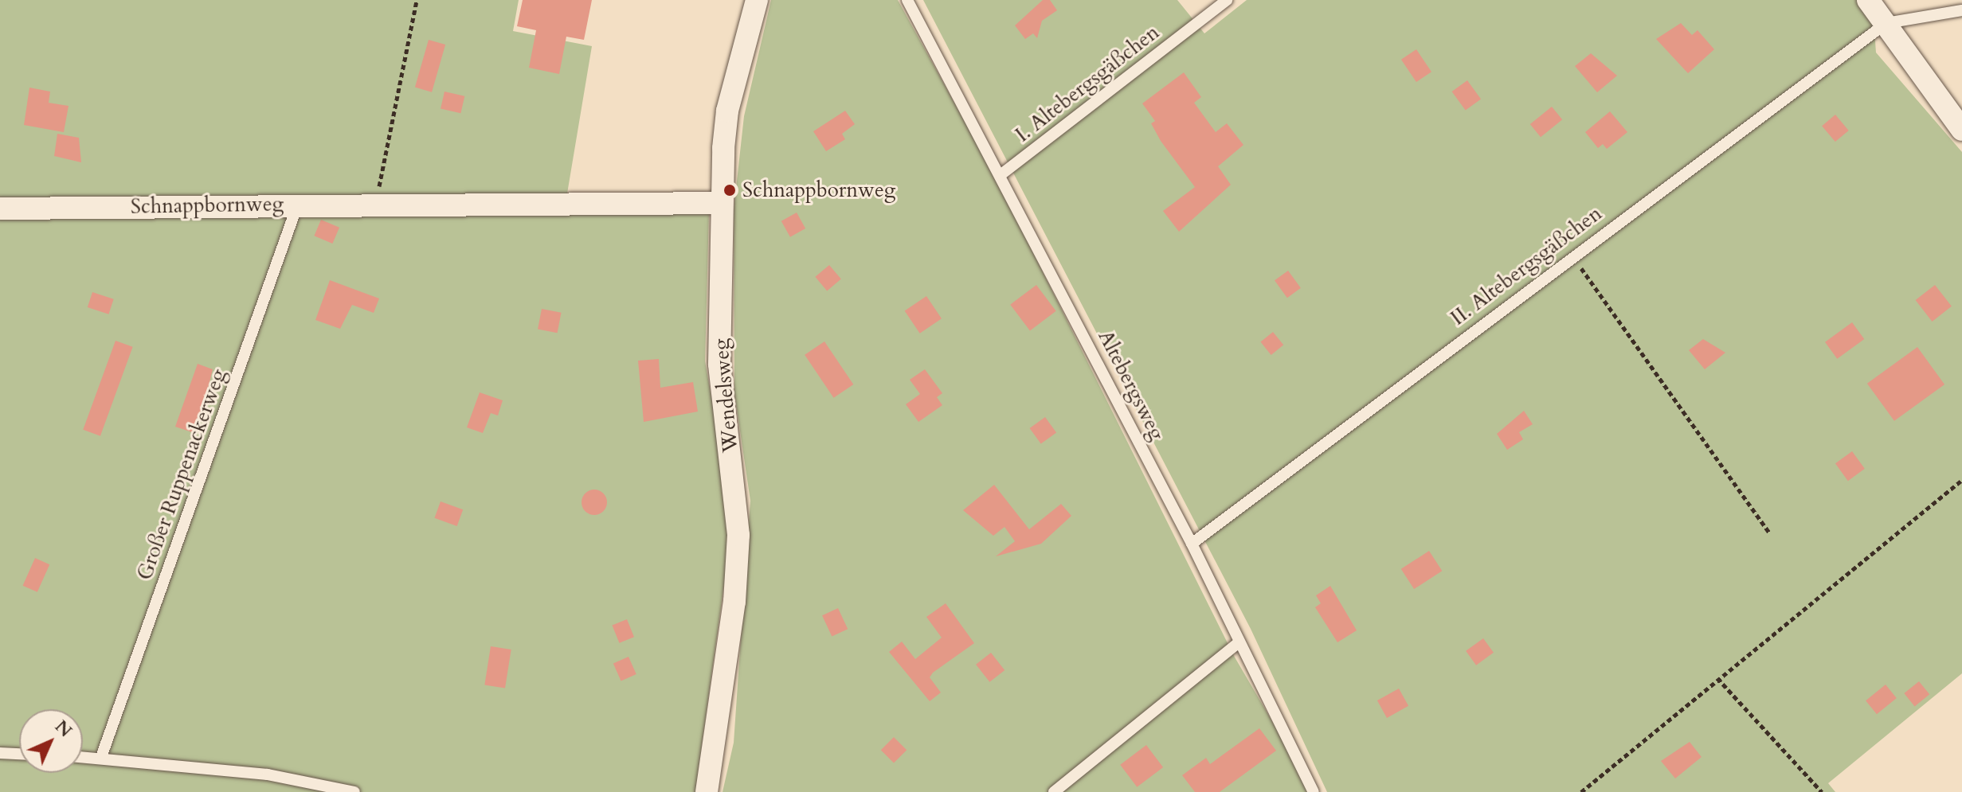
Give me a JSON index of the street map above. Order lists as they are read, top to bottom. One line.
{"streets":{"street":["Schnappbornweg","Wendelsweg"],"lane":["I. Altebergsgäßchen","II. Altebergsgäßchen","Altebergsweg","Großer Ruppenackerweg"]},"crossings":[["I. Altebergsgäßchen","Altebergsweg"],["Schnappbornweg","Wendelsweg"],["Schnappbornweg","Großer Ruppenackerweg"],["II. Altebergsgäßchen","Altebergsweg"]],"places":["Schnappbornweg"],"north":"top right"}
